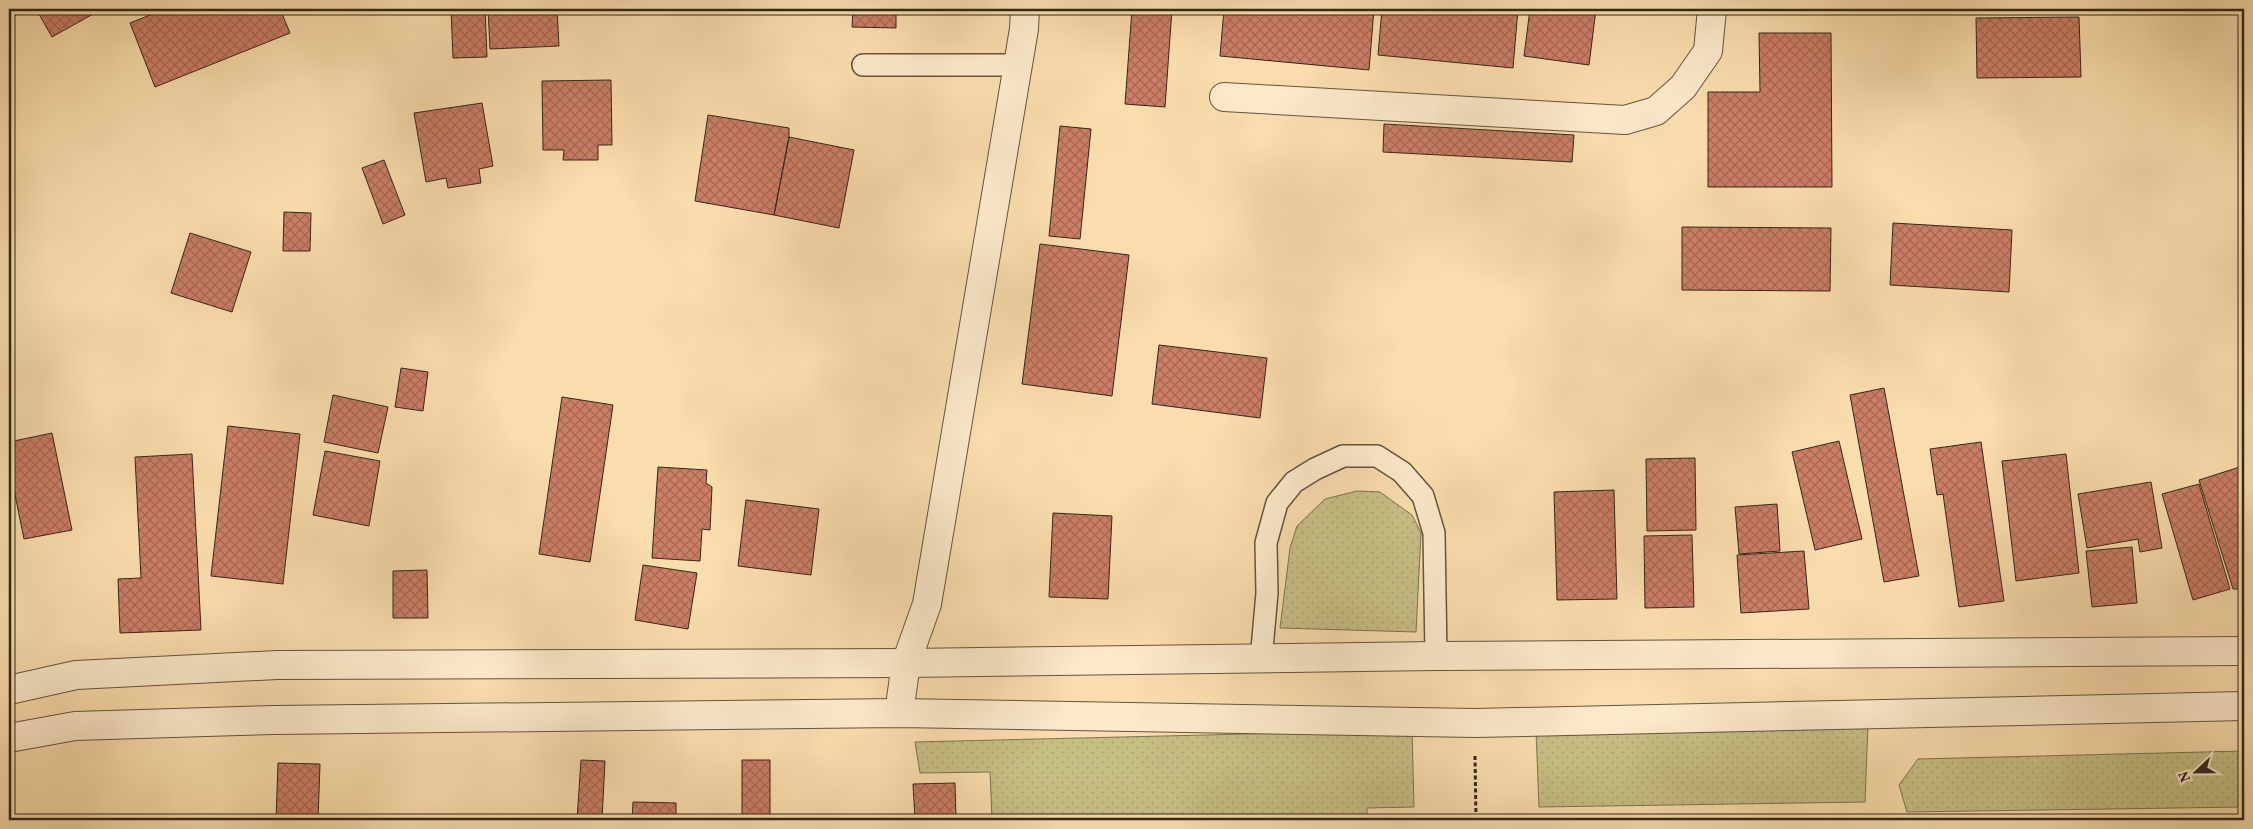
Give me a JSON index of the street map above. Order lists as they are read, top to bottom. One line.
{"north":"left"}
